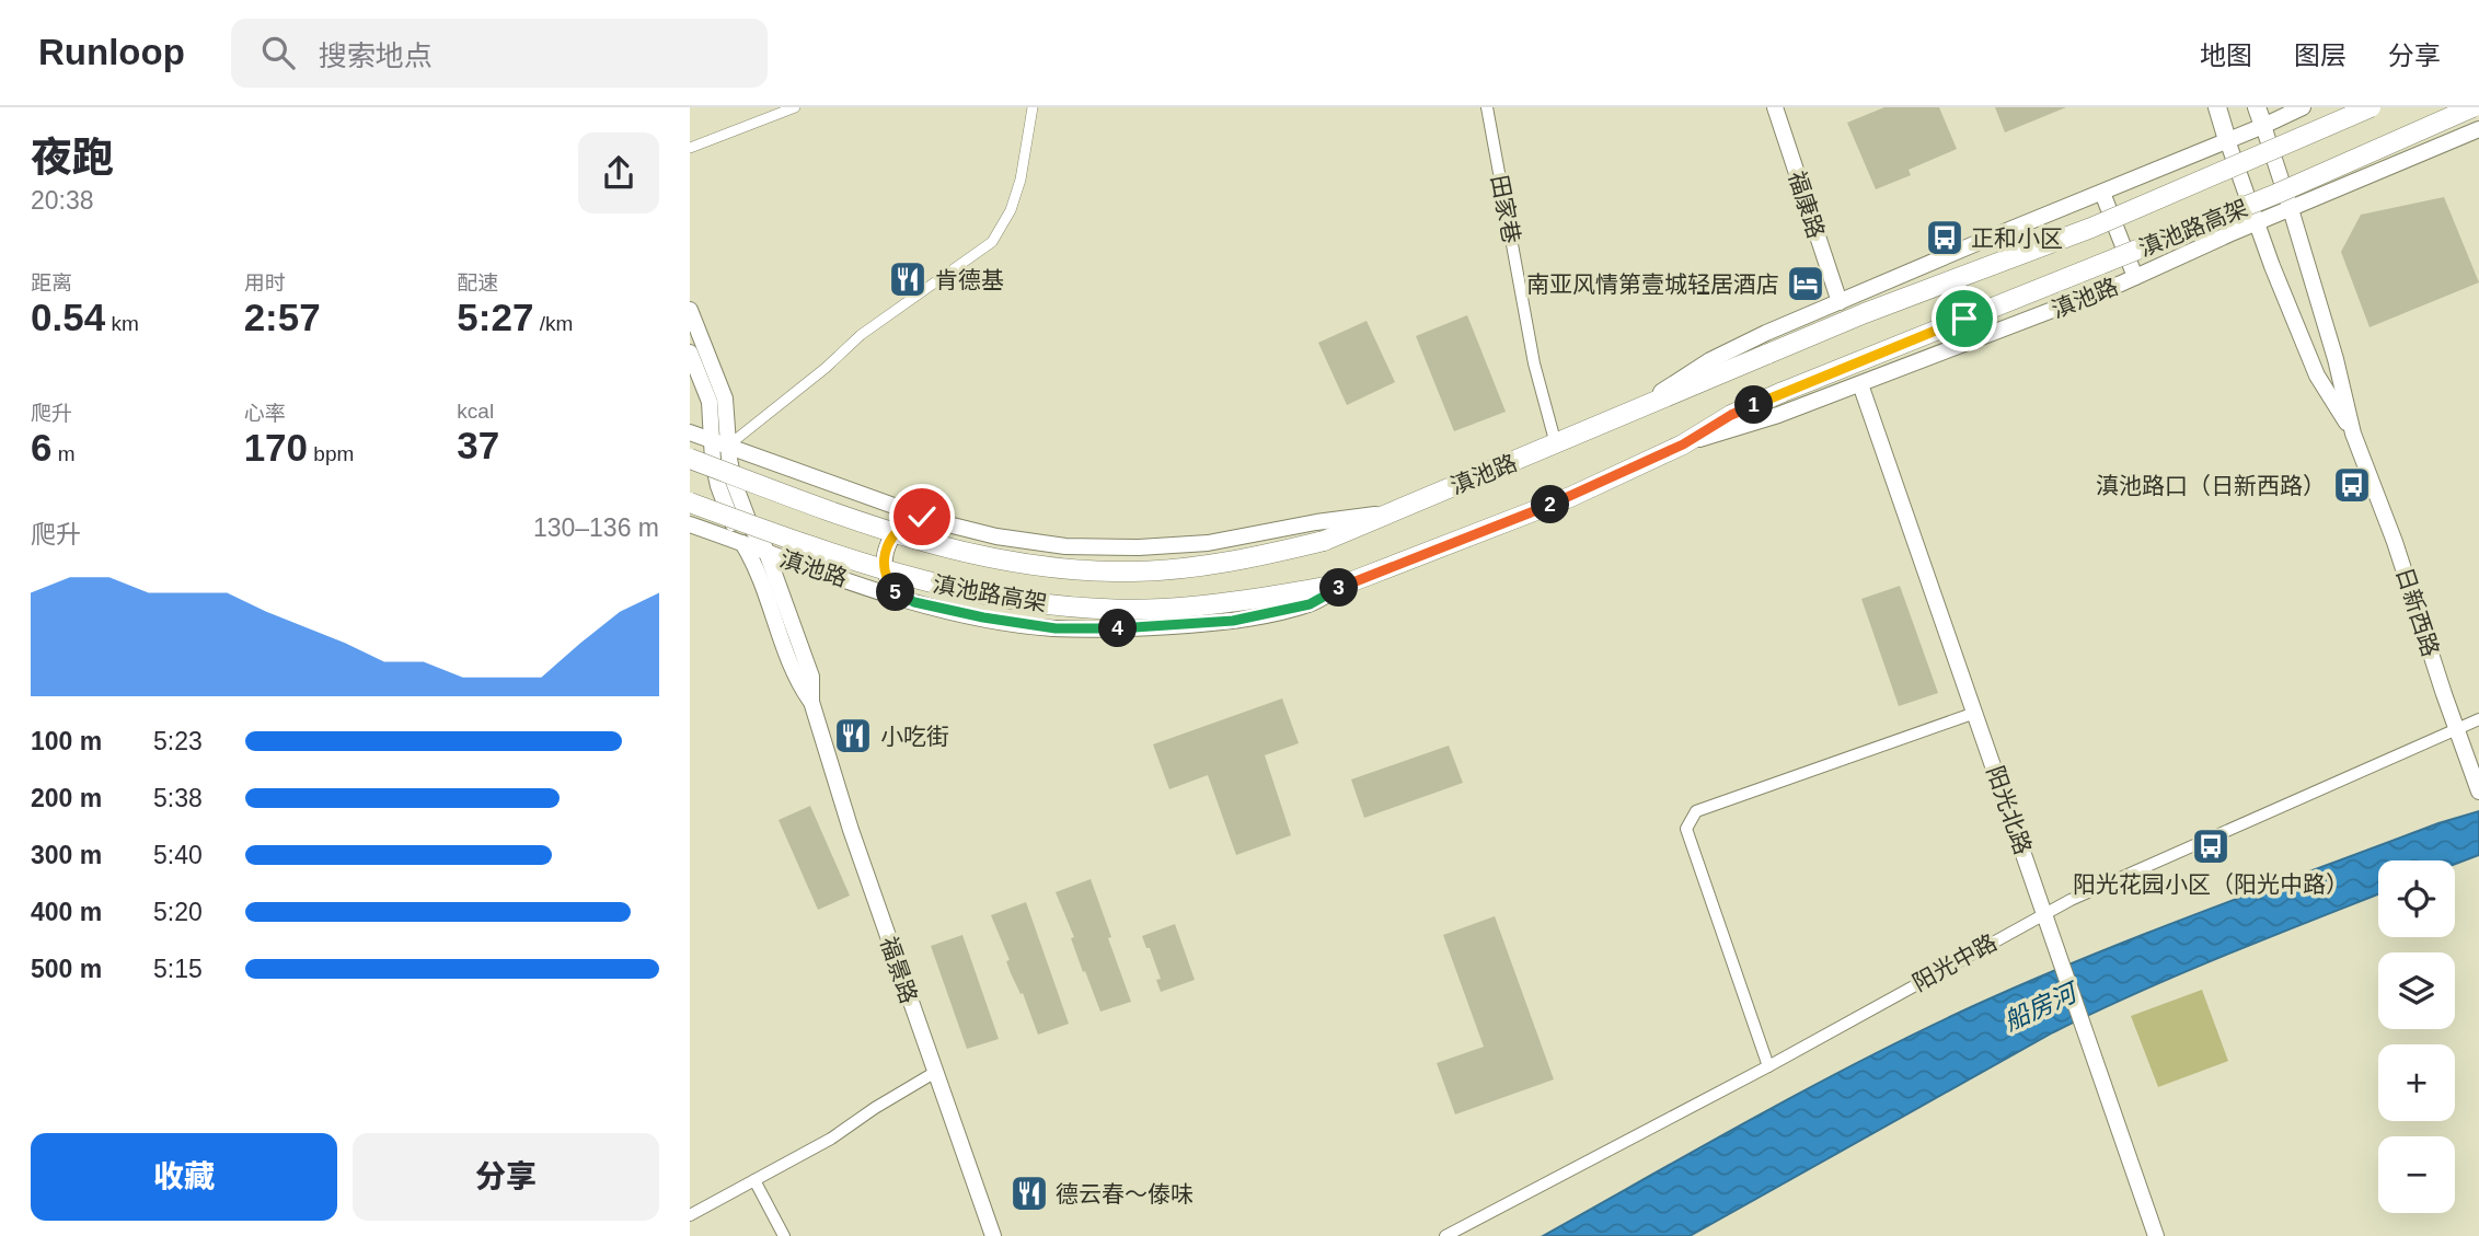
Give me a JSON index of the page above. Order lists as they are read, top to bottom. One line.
{"streets":{"main road":["滇池路高架","滇池路"],"street":["福康路","田家巷","日新西路","阳光北路","阳光中路","福景路"]},"crossings":[["福康路","滇池路"],["田家巷","滇池路"],["滇池路高架","滇池路"],["滇池路","日新西路"],["滇池路","阳光北路"],["滇池路","福景路"],["日新西路","阳光中路"],["阳光北路","阳光中路"]],"water":["船房河"],"places":{"bus stop":["正和小区","滇池路口（日新西路）","阳光花园小区（阳光中路）"],"restaurant":["肯德基","小吃街","德云春～傣味"],"hotel":["南亚风情第壹城轻居酒店"]},"page":{"header":"Runloop","search":"搜索地点","nav":["地图","图层","分享"],"heading":["夜跑","20:38"],"stats":[["距离","0.54 km"],["用时","2:57"],["配速","5:27 /km"],["爬升","6 m"],["心率","170 bpm"],["kcal","37"]],"pins":["1","2","3","5","4"],"chart":["爬升","130–136 m"],"list":[{"name":"100 m","note":"5:23"},{"name":"200 m","note":"5:38"},{"name":"300 m","note":"5:40"},{"name":"400 m","note":"5:20"},{"name":"500 m","note":"5:15"}],"map_buttons":["+","−"],"buttons":["收藏","分享"]}}
